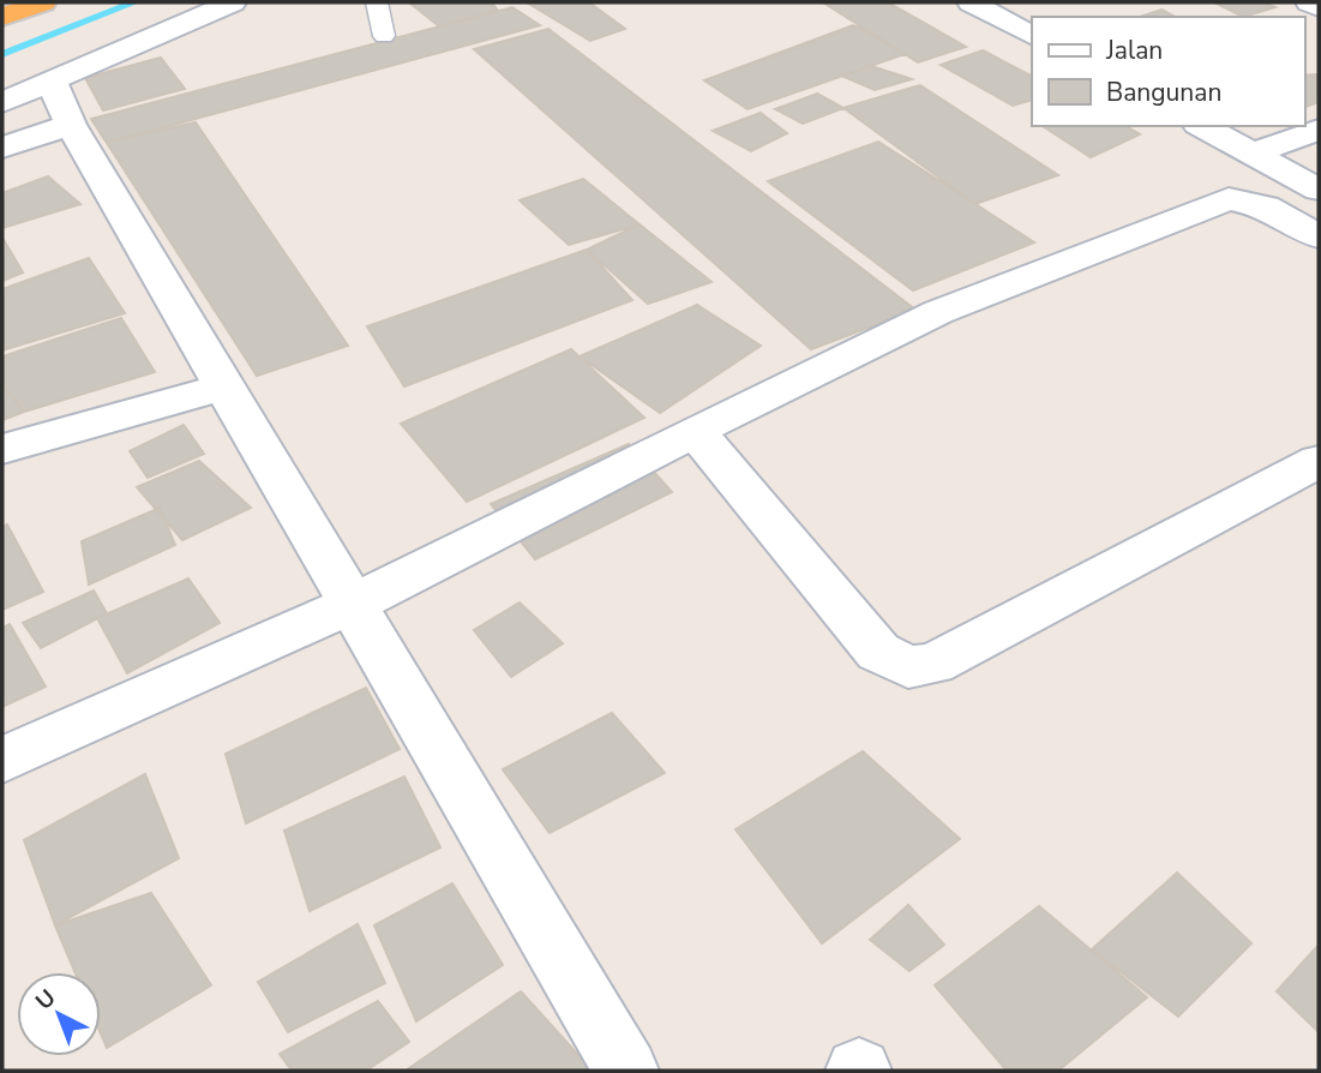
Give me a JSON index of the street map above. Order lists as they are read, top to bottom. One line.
{"legend":["Jalan","Bangunan"],"north":"top left"}
